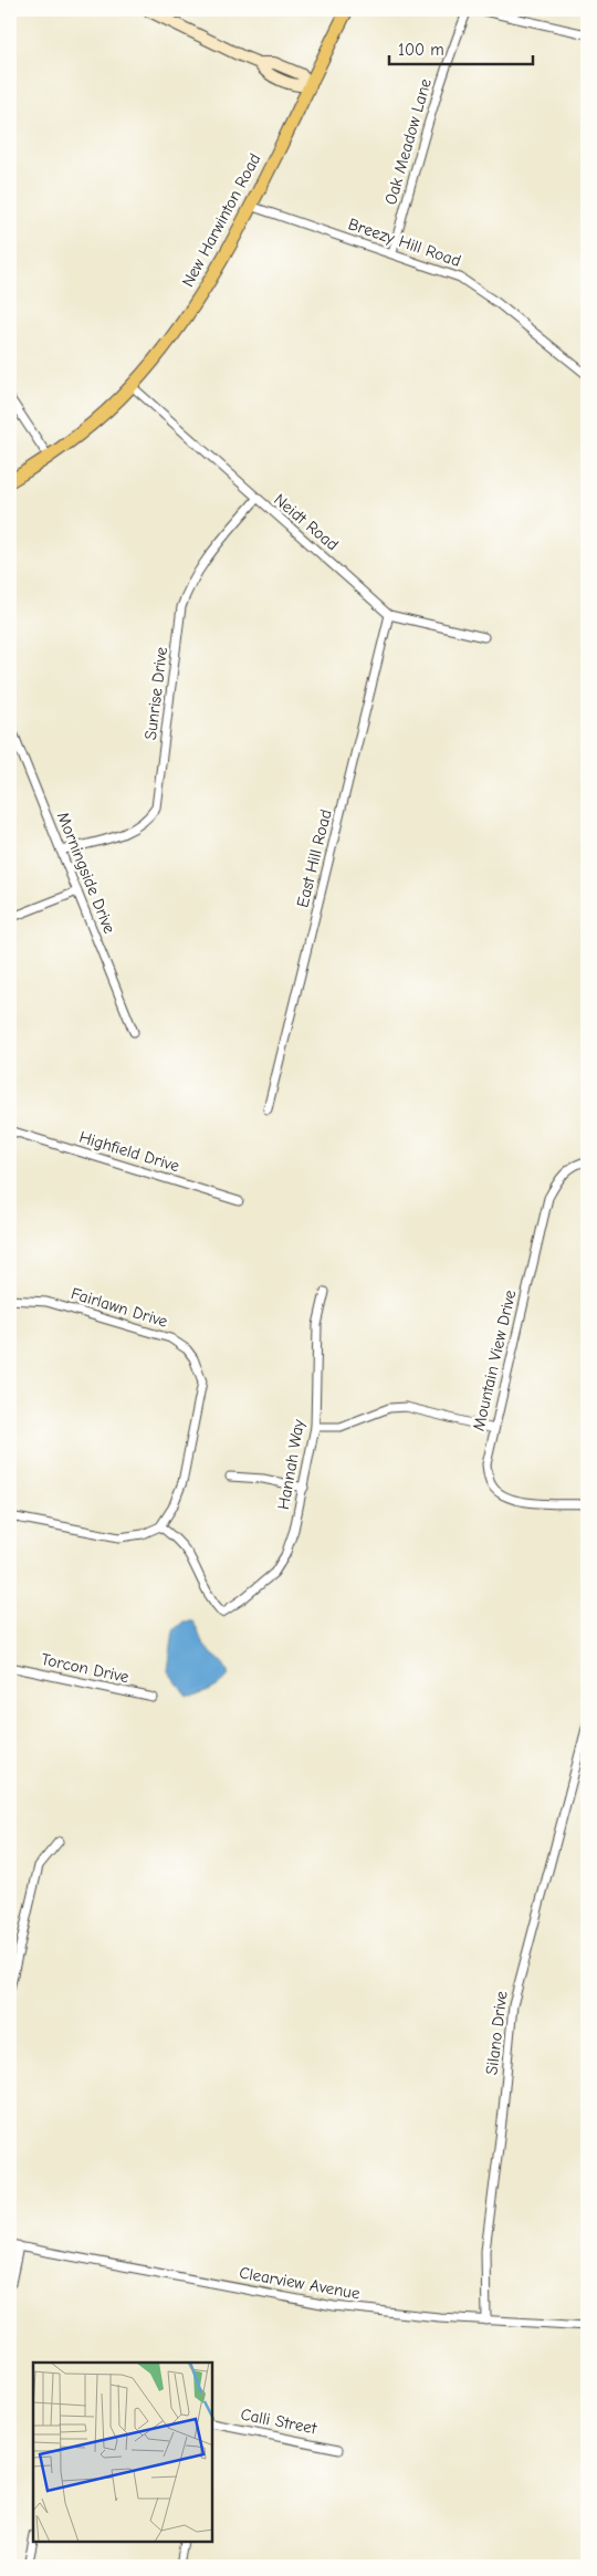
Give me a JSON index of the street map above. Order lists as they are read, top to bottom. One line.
{"streets":{"main road":["New Harwinton Road"],"street":["Oak Meadow Lane","Breezy Hill Road","Neidt Road","Sunrise Drive","East Hill Road","Morningside Drive","Highfield Drive","Fairlawn Drive","Mountain View Drive","Hannah Way","Torcon Drive","Silano Drive","Clearview Avenue","Calli Street"]},"crossings":[["Oak Meadow Lane","Breezy Hill Road"],["New Harwinton Road","Breezy Hill Road"],["New Harwinton Road","Neidt Road"],["Neidt Road","Sunrise Drive"],["Neidt Road","East Hill Road"],["Sunrise Drive","Morningside Drive"],["Fairlawn Drive","Hannah Way"],["Silano Drive","Clearview Avenue"]],"scale_bar":"100 m"}
